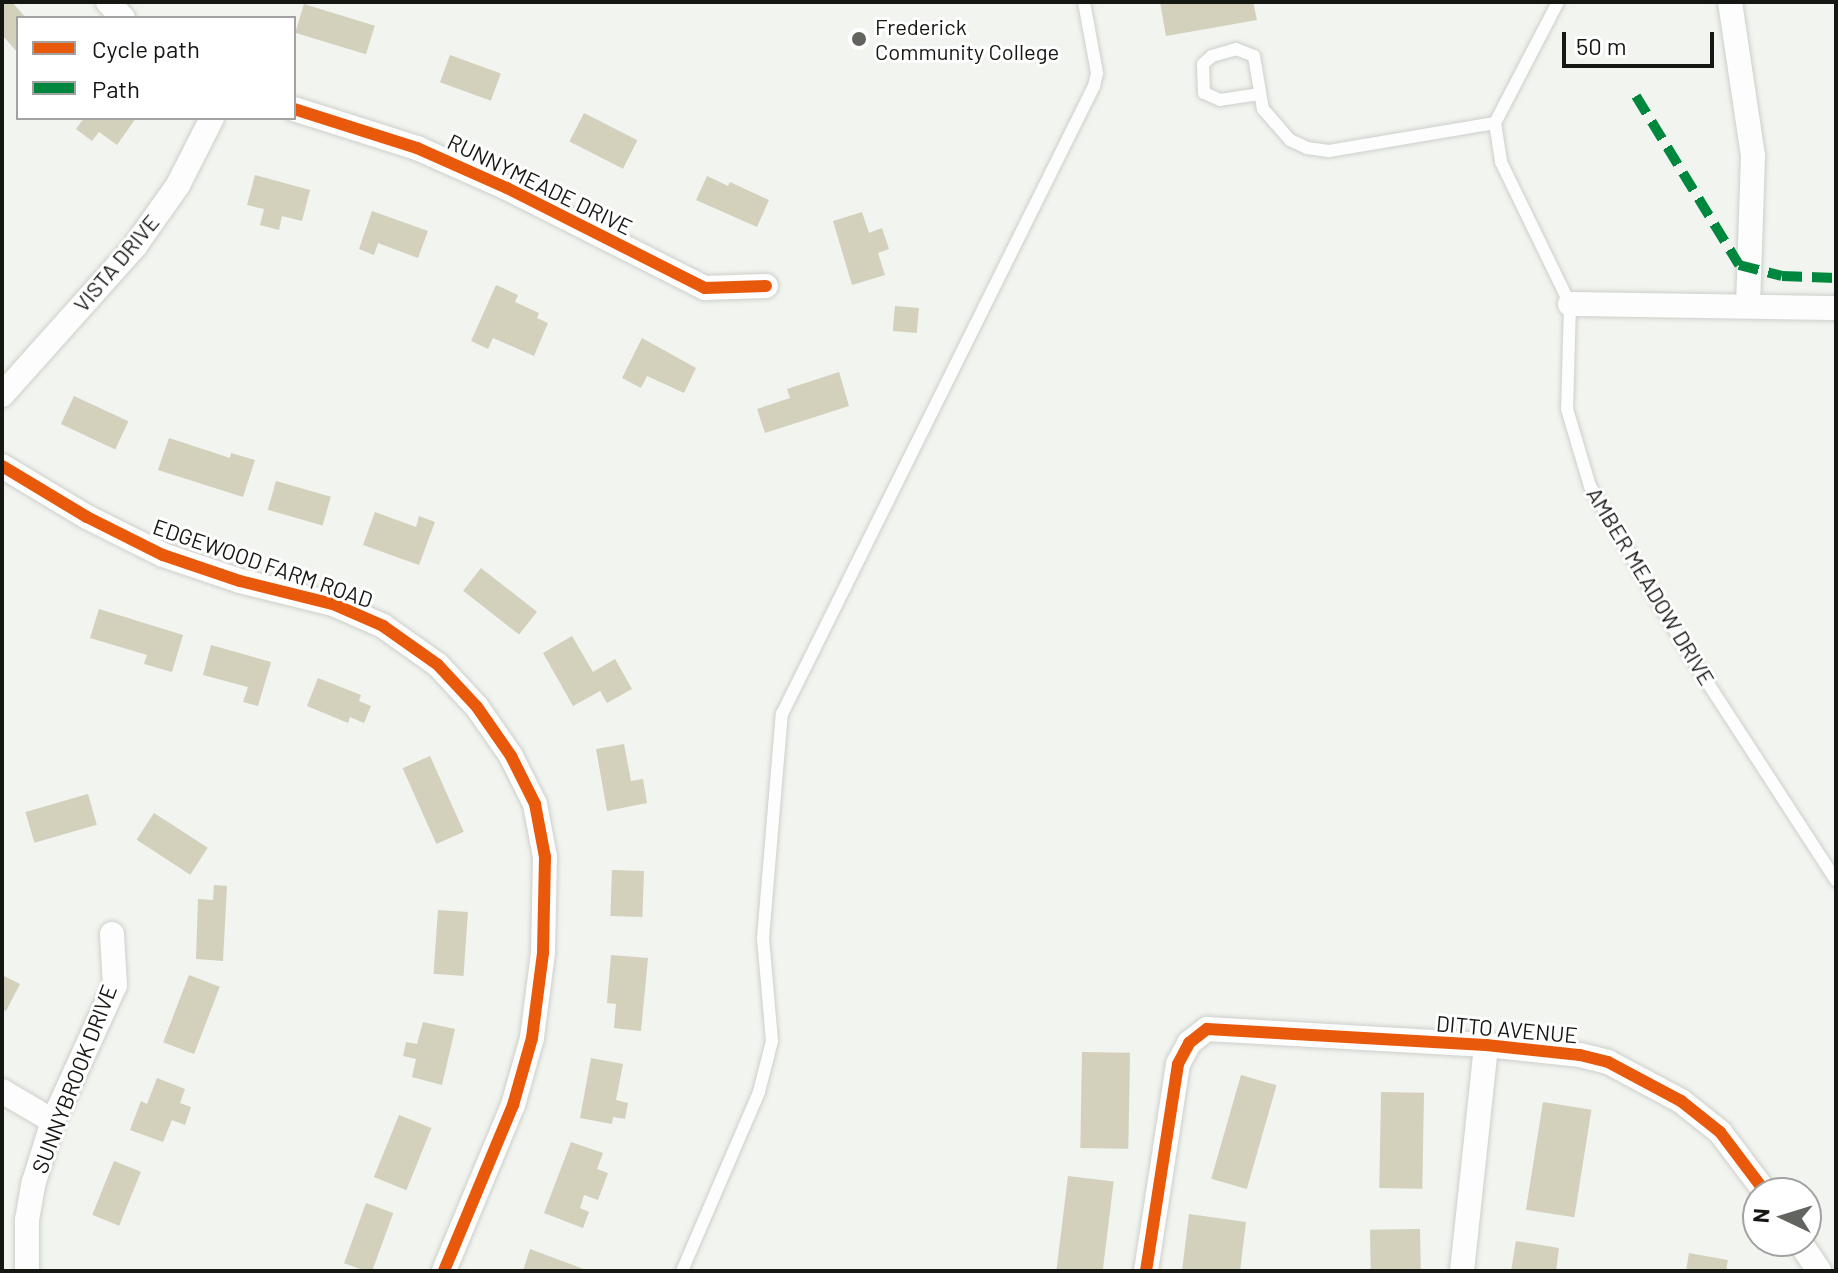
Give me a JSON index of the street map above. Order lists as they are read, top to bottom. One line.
{"streets":{"street":["RUNNYMEADE DRIVE","VISTA DRIVE","EDGEWOOD FARM ROAD","DITTO AVENUE","SUNNYBROOK DRIVE"],"lane":["AMBER MEADOW DRIVE"]},"places":["Frederick Community College"],"legend":["Cycle path","Path"],"scale_bar":"50 m","north":"left"}
